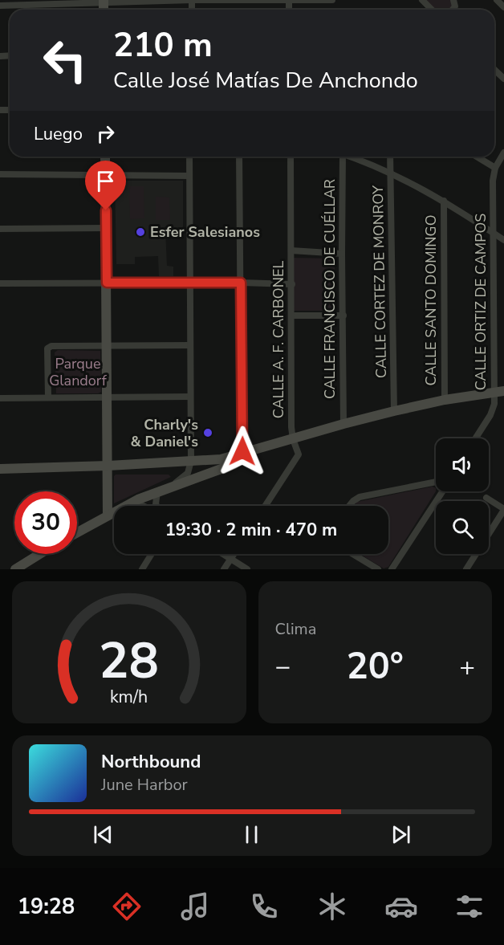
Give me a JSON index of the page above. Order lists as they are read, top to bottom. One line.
{"streets":{"street":["CALLE CORTEZ DE MONROY","CALLE FRANCISCO DE CUÉLLAR","CALLE SANTO DOMINGO","CALLE ORTIZ DE CAMPOS","CALLE A. F. CARBONEL"]},"parks":["Parque Glandorf"],"places":["Esfer Salesianos","Charly's & Daniel's"],"page":{"turn":["210 m","Calle José Matías De Anchondo"],"then":"Luego","limit":"30","trip":"19:30 · 2 min · 470 m","tile":"Clima","heat":["−","20°","+"],"song":["Northbound","June Harbor"],"tabs":"19:28","gauge":["28","km/h"]}}
